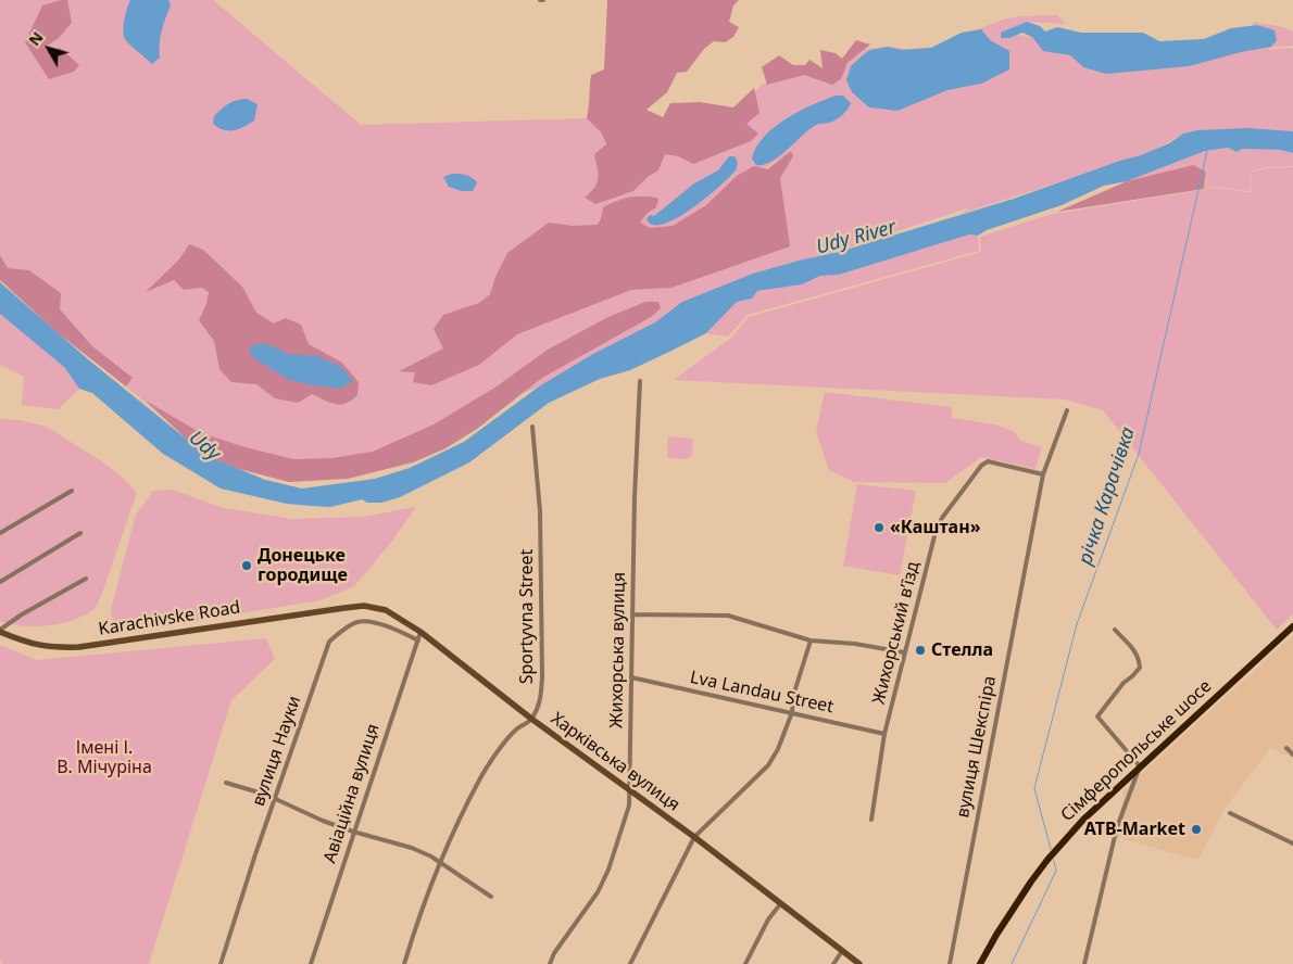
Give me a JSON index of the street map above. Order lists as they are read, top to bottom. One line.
{"streets":{"highway":["Сімферопольське шосе"],"main road":["Karachivske Road","Харківська вулиця"],"street":["Sportyvna Street","Жихорський в’їзд","Жихорська вулиця","Lva Landau Street","вулиця Шекспіра","вулиця Науки","Авіаційна вулиця"]},"crossings":[["Sportyvna Street","Харківська вулиця"],["Karachivske Road","Харківська вулиця"],["Жихорський в’їзд","Lva Landau Street"],["Жихорський в’їзд","вулиця Шекспіра"],["Жихорська вулиця","Lva Landau Street"],["Жихорська вулиця","Харківська вулиця"],["вулиця Науки","Авіаційна вулиця"],["Харківська вулиця","Авіаційна вулиця"]],"water":["Udy River","Udy","річка Карачівка"],"parks":["Імені І. В. Мічуріна"],"places":["«Каштан»","Донецьке городище","Стелла","ATB-Market"],"north":"top left"}
